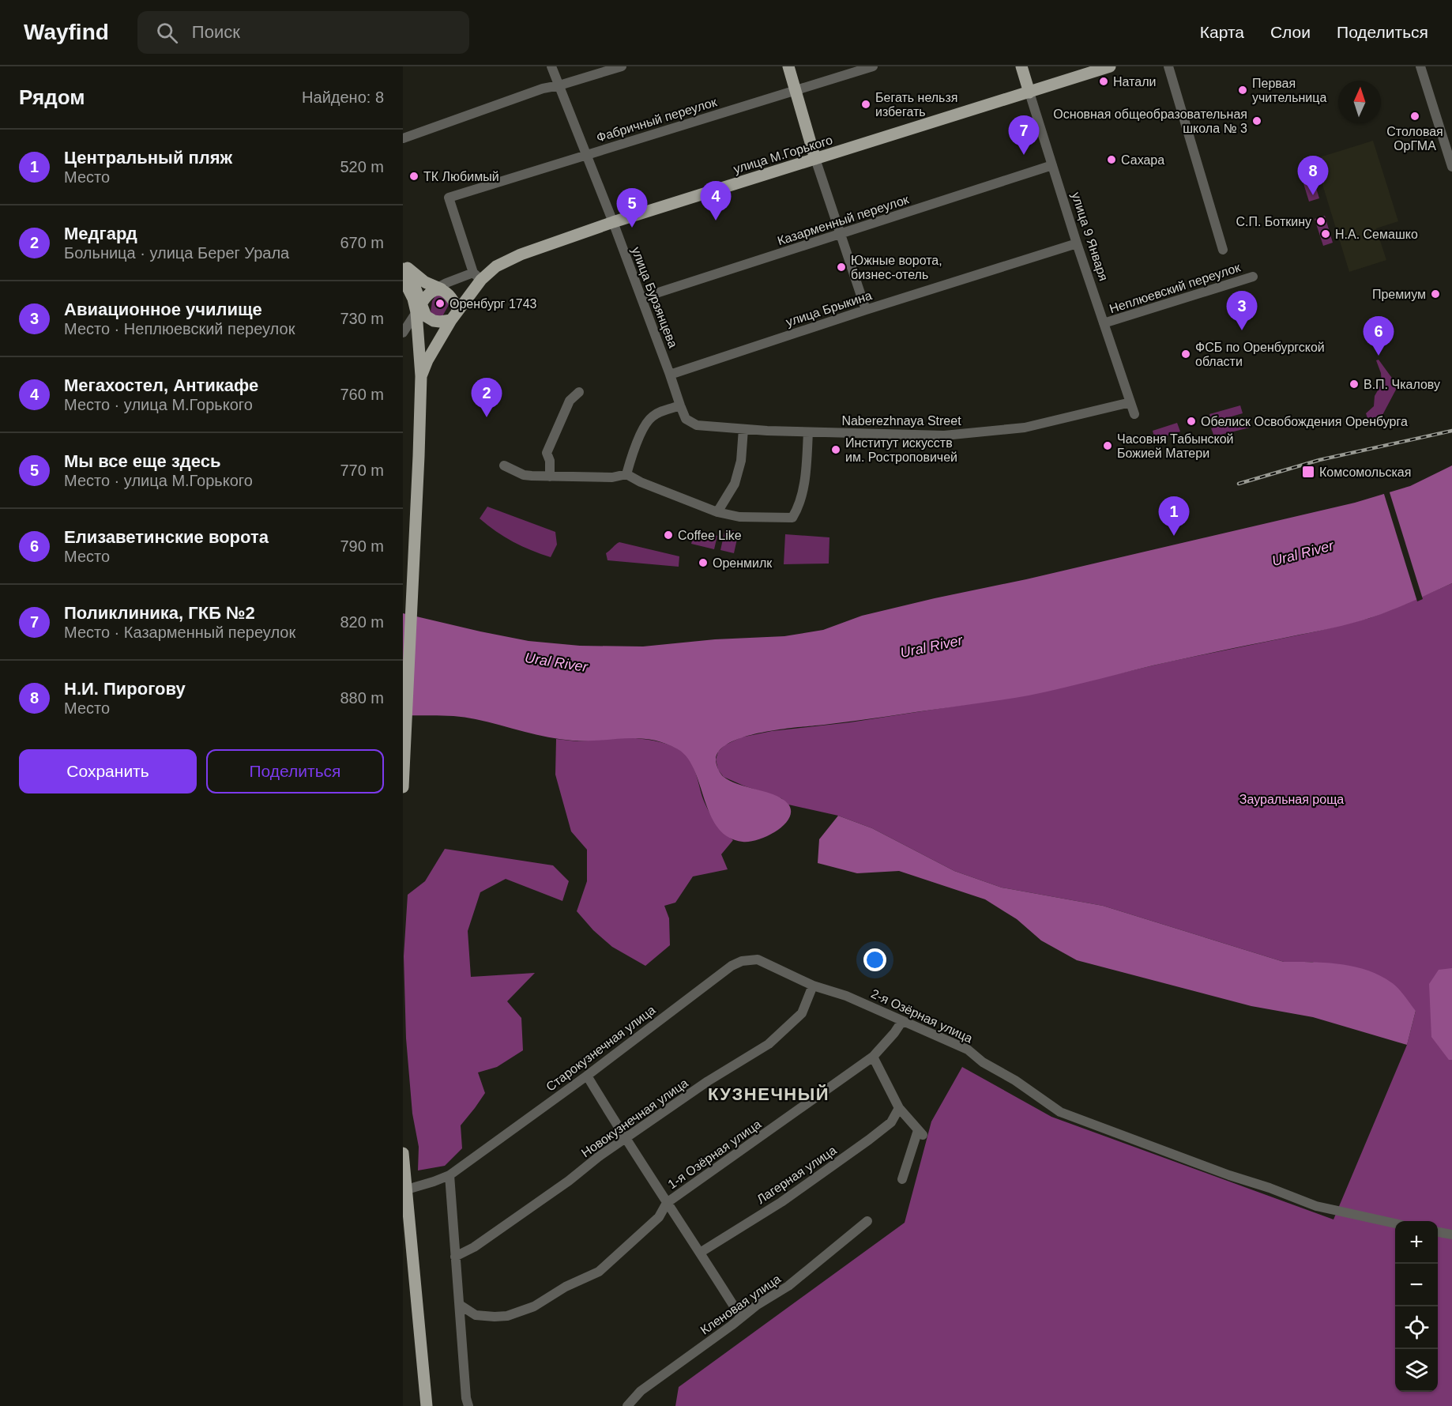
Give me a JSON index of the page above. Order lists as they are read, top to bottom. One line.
{"streets":{"main road":["улица М.Горького","улица 9 Января"],"street":["Фабричный переулок","Казарменный переулок","Неплюевский переулок","улица Бурзянцева","улица Брыкина","Naberezhnaya Street","2-я Озёрная улица","Старокузнечная улица","Новокузнечная улица","1-я Озёрная улица","Лагерная улица","Кленовая улица"]},"crossings":[["Фабричный переулок","улица М.Горького"],["Фабричный переулок","улица Бурзянцева"],["улица М.Горького","улица 9 Января"],["улица М.Горького","улица Бурзянцева"],["Казарменный переулок","улица 9 Января"],["Казарменный переулок","улица Бурзянцева"],["улица 9 Января","Неплюевский переулок"],["улица 9 Января","улица Брыкина"],["улица 9 Января","Naberezhnaya Street"],["улица Бурзянцева","улица Брыкина"],["улица Бурзянцева","Naberezhnaya Street"],["2-я Озёрная улица","Старокузнечная улица"],["2-я Озёрная улица","Новокузнечная улица"],["2-я Озёрная улица","1-я Озёрная улица"],["Старокузнечная улица","Новокузнечная улица"]],"districts":["КУЗНЕЧНЫЙ"],"water":["Ural River"],"parks":["Зауральная роща"],"places":{"other":["Натали","Первая учительница","Бегать нельзя избегать","Столовая ОрГМА","Основная общеобразовательная школа № 3","Сахара","ТК Любимый","С.П. Боткину","Н.А. Семашко","Южные ворота, бизнес-отель","Премиум","Оренбург 1743","ФСБ по Оренбургской области","В.П. Чкалову","Обелиск Освобождения Оренбурга","Часовня Табынской Божией Матери","Институт искусств им. Ростроповичей","Coffee Like","Оренмилк"],"transit":["Комсомольская"]},"north":"top","page":{"header":"Wayfind","search":"Поиск","nav":["Карта","Слои","Поделиться"],"heading":["Рядом","Найдено: 8"],"pins":["7","8","4","5","3","6","2","1"],"list":[{"mark":"1","name":"Центральный пляж","note":"Место","value":"520 m"},{"mark":"2","name":"Медгард","note":"Больница · улица Берег Урала","value":"670 m"},{"mark":"3","name":"Авиационное училище","note":"Место · Неплюевский переулок","value":"730 m"},{"mark":"4","name":"Мегахостел, Антикафе","note":"Место · улица М.Горького","value":"760 m"},{"mark":"5","name":"Мы все еще здесь","note":"Место · улица М.Горького","value":"770 m"},{"mark":"6","name":"Елизаветинские ворота","note":"Место","value":"790 m"},{"mark":"7","name":"Поликлиника, ГКБ №2","note":"Место · Казарменный переулок","value":"820 m"},{"mark":"8","name":"Н.И. Пирогову","note":"Место","value":"880 m"}],"buttons":["Сохранить","Поделиться"],"map_buttons":["+","−"]}}
